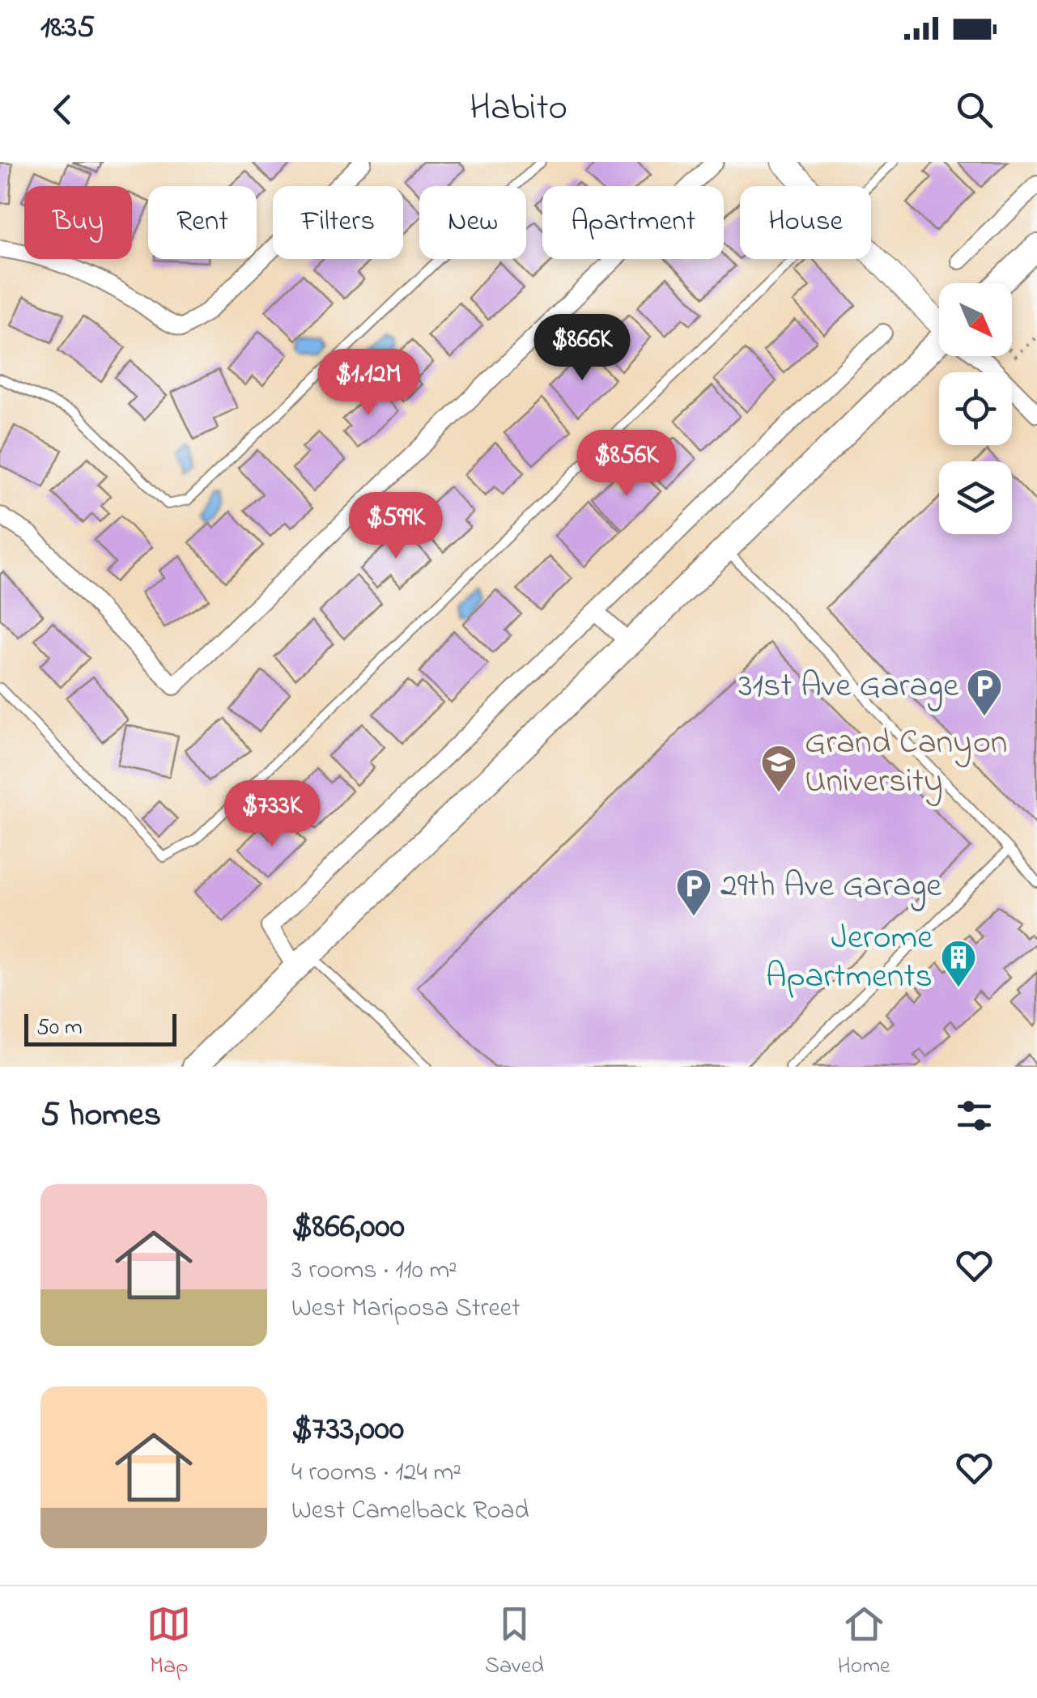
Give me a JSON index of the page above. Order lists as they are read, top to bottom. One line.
{"places":{"parking":["31st Ave Garage","29th Ave Garage"],"school or university":["Grand Canyon University"],"building":["Jerome Apartments"]},"scale_bar":"50 m","north":"bottom right","page":{"status":"18:35","header":"Habito","chip":["Buy","Rent","Filters","New","Apartment","House"],"price":["$866K","$1.12M","$856K","$599K","$733K"],"scale":"50 m","heading":"5 homes","list":[{"name":"$866,000","note":"3 rooms · 110 m² · West Mariposa Street"},{"name":"$733,000","note":"4 rooms · 124 m² · West Camelback Road"}],"tabs":["Map","Saved","Home"]}}
